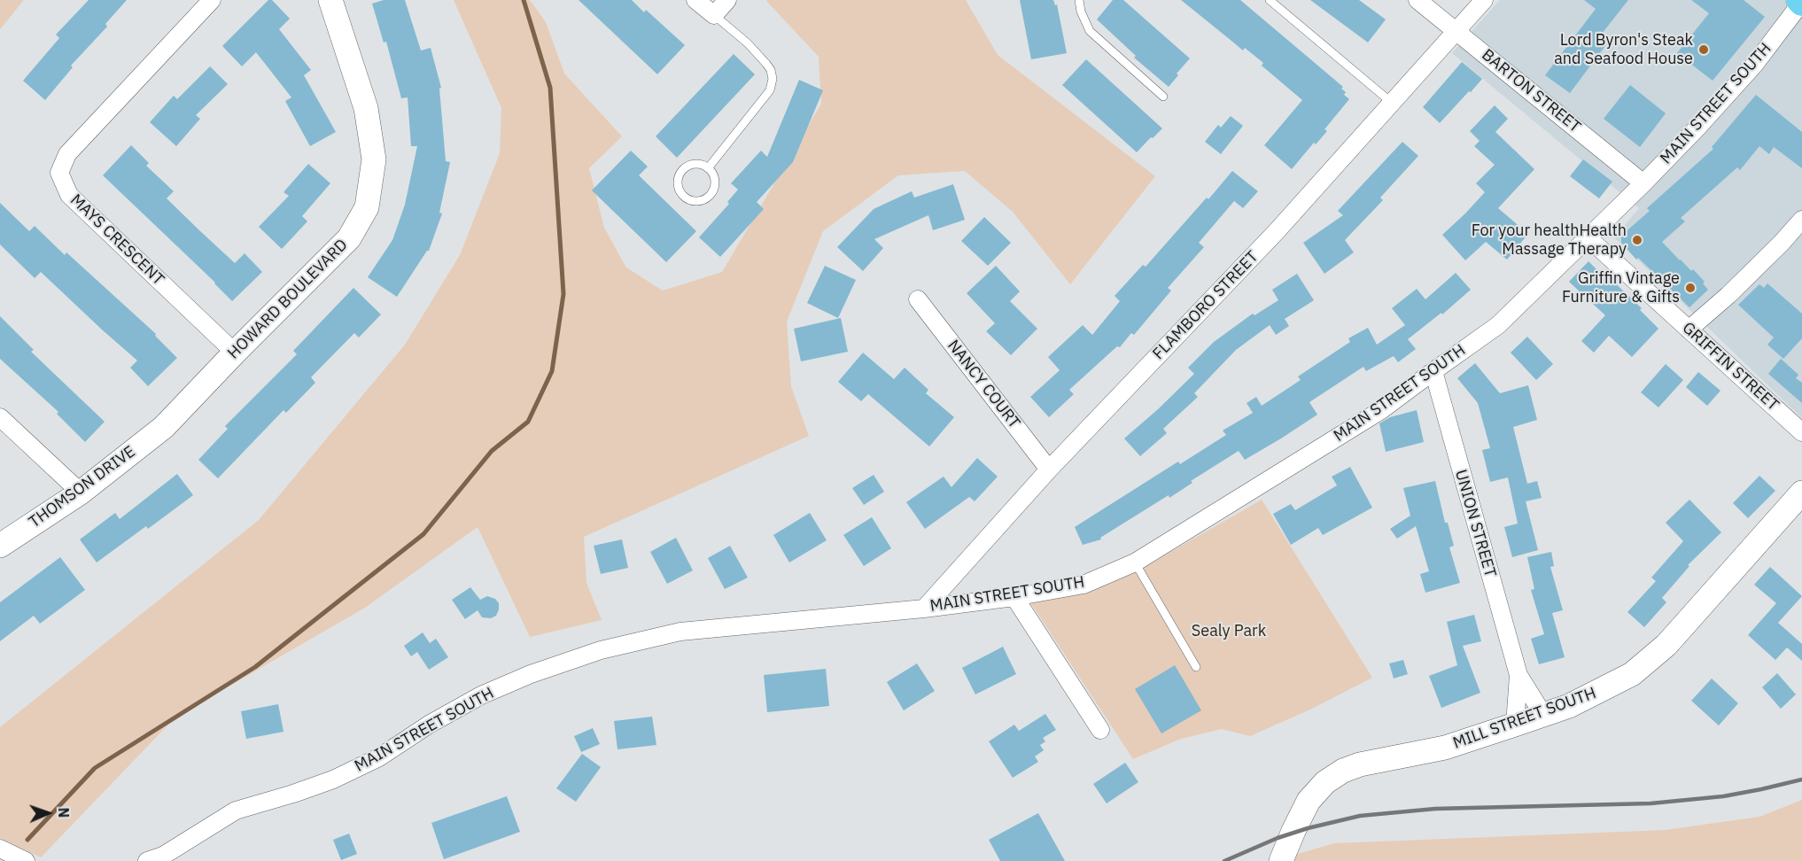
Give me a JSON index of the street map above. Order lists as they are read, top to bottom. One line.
{"streets":{"street":["BARTON STREET","MAIN STREET SOUTH","MAYS CRESCENT","HOWARD BOULEVARD","FLAMBORO STREET","GRIFFIN STREET","NANCY COURT","THOMSON DRIVE","UNION STREET","MILL STREET SOUTH"]},"crossings":[["BARTON STREET","MAIN STREET SOUTH"],["BARTON STREET","FLAMBORO STREET"],["MAIN STREET SOUTH","FLAMBORO STREET"],["MAIN STREET SOUTH","GRIFFIN STREET"],["MAIN STREET SOUTH","UNION STREET"],["MAYS CRESCENT","HOWARD BOULEVARD"],["HOWARD BOULEVARD","THOMSON DRIVE"],["FLAMBORO STREET","NANCY COURT"],["UNION STREET","MILL STREET SOUTH"]],"parks":["Sealy Park"],"places":["Lord Byron's Steak and Seafood House","For your healthHealth Massage Therapy","Griffin Vintage Furniture & Gifts"],"north":"right"}
